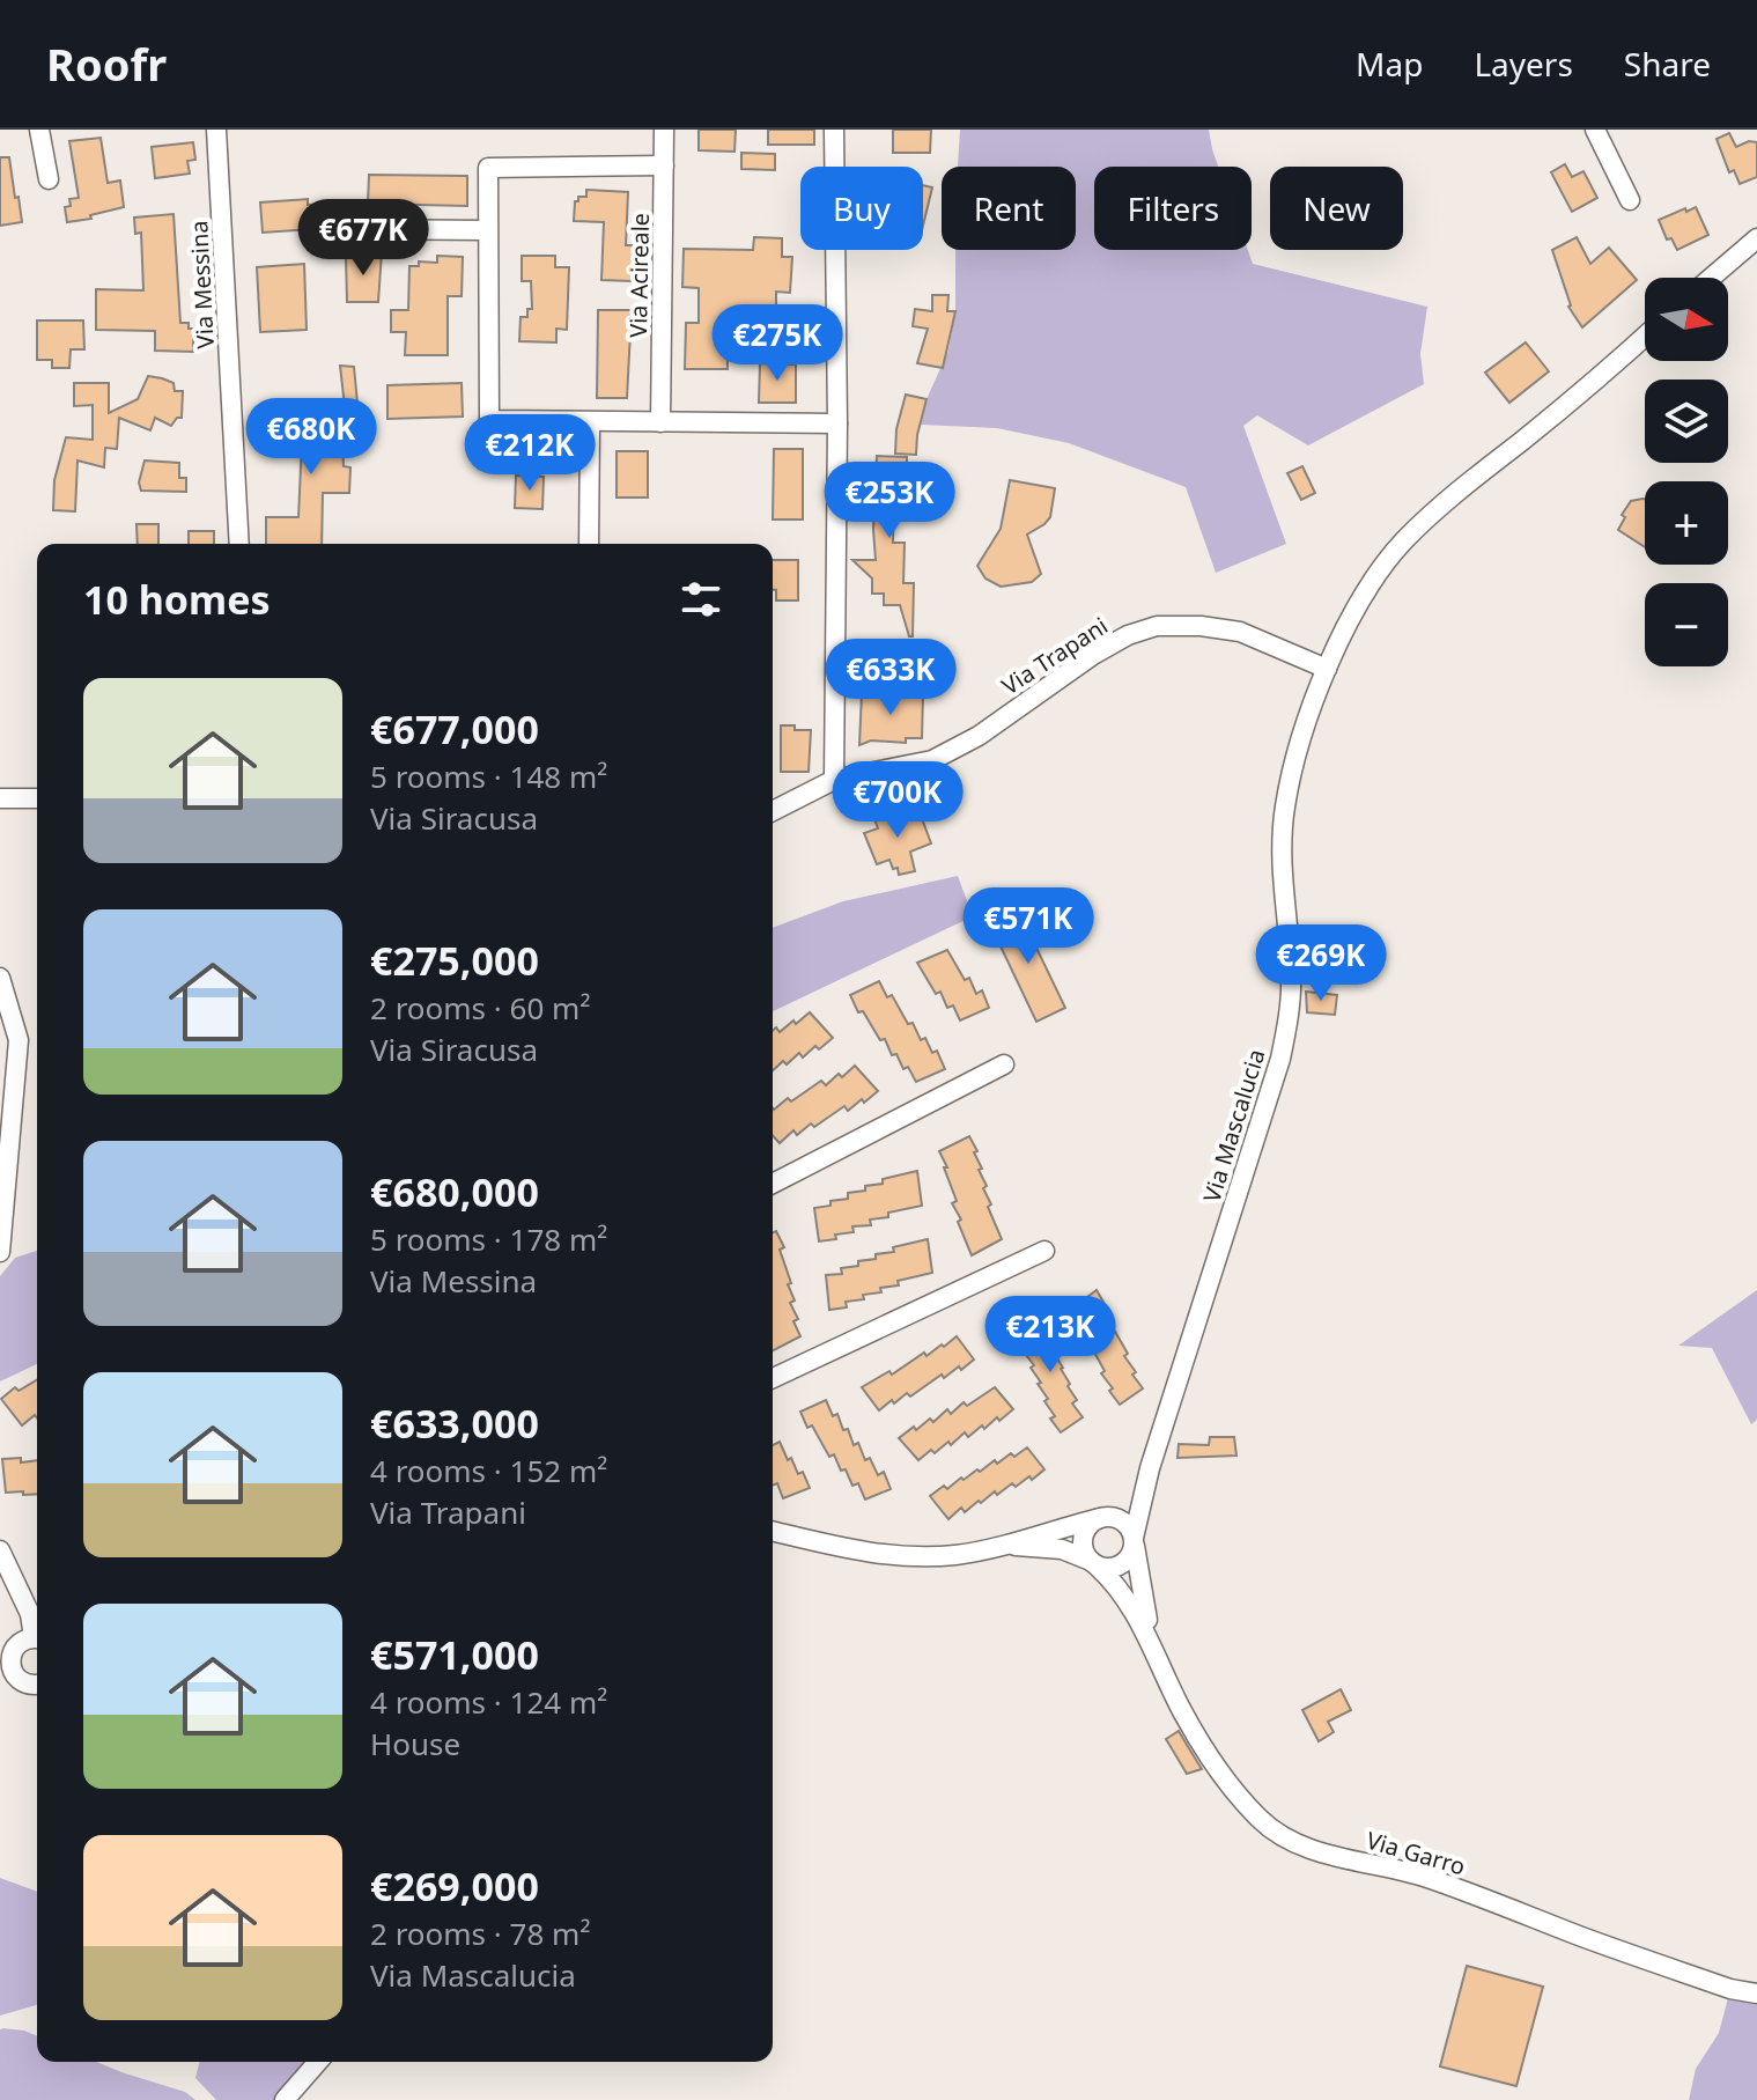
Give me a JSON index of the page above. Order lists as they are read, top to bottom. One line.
{"streets":{"street":["Via Acireale","Via Messina","Via Trapani","Via Mascalucia","Via Garro"]},"crossings":[["Via Trapani","Via Mascalucia"]],"north":"right","page":{"header":"Roofr","nav":["Map","Layers","Share"],"chip":["Buy","Rent","Filters","New"],"price":["€677K","€275K","€680K","€212K","€253K","€633K","€700K","€571K","€269K","€213K"],"map_buttons":["+","−"],"heading":"10 homes","list":[{"name":"€677,000","note":"5 rooms · 148 m² · Via Siracusa"},{"name":"€275,000","note":"2 rooms · 60 m² · Via Siracusa"},{"name":"€680,000","note":"5 rooms · 178 m² · Via Messina"},{"name":"€633,000","note":"4 rooms · 152 m² · Via Trapani"},{"name":"€571,000","note":"4 rooms · 124 m² · House"},{"name":"€269,000","note":"2 rooms · 78 m² · Via Mascalucia"}]}}
